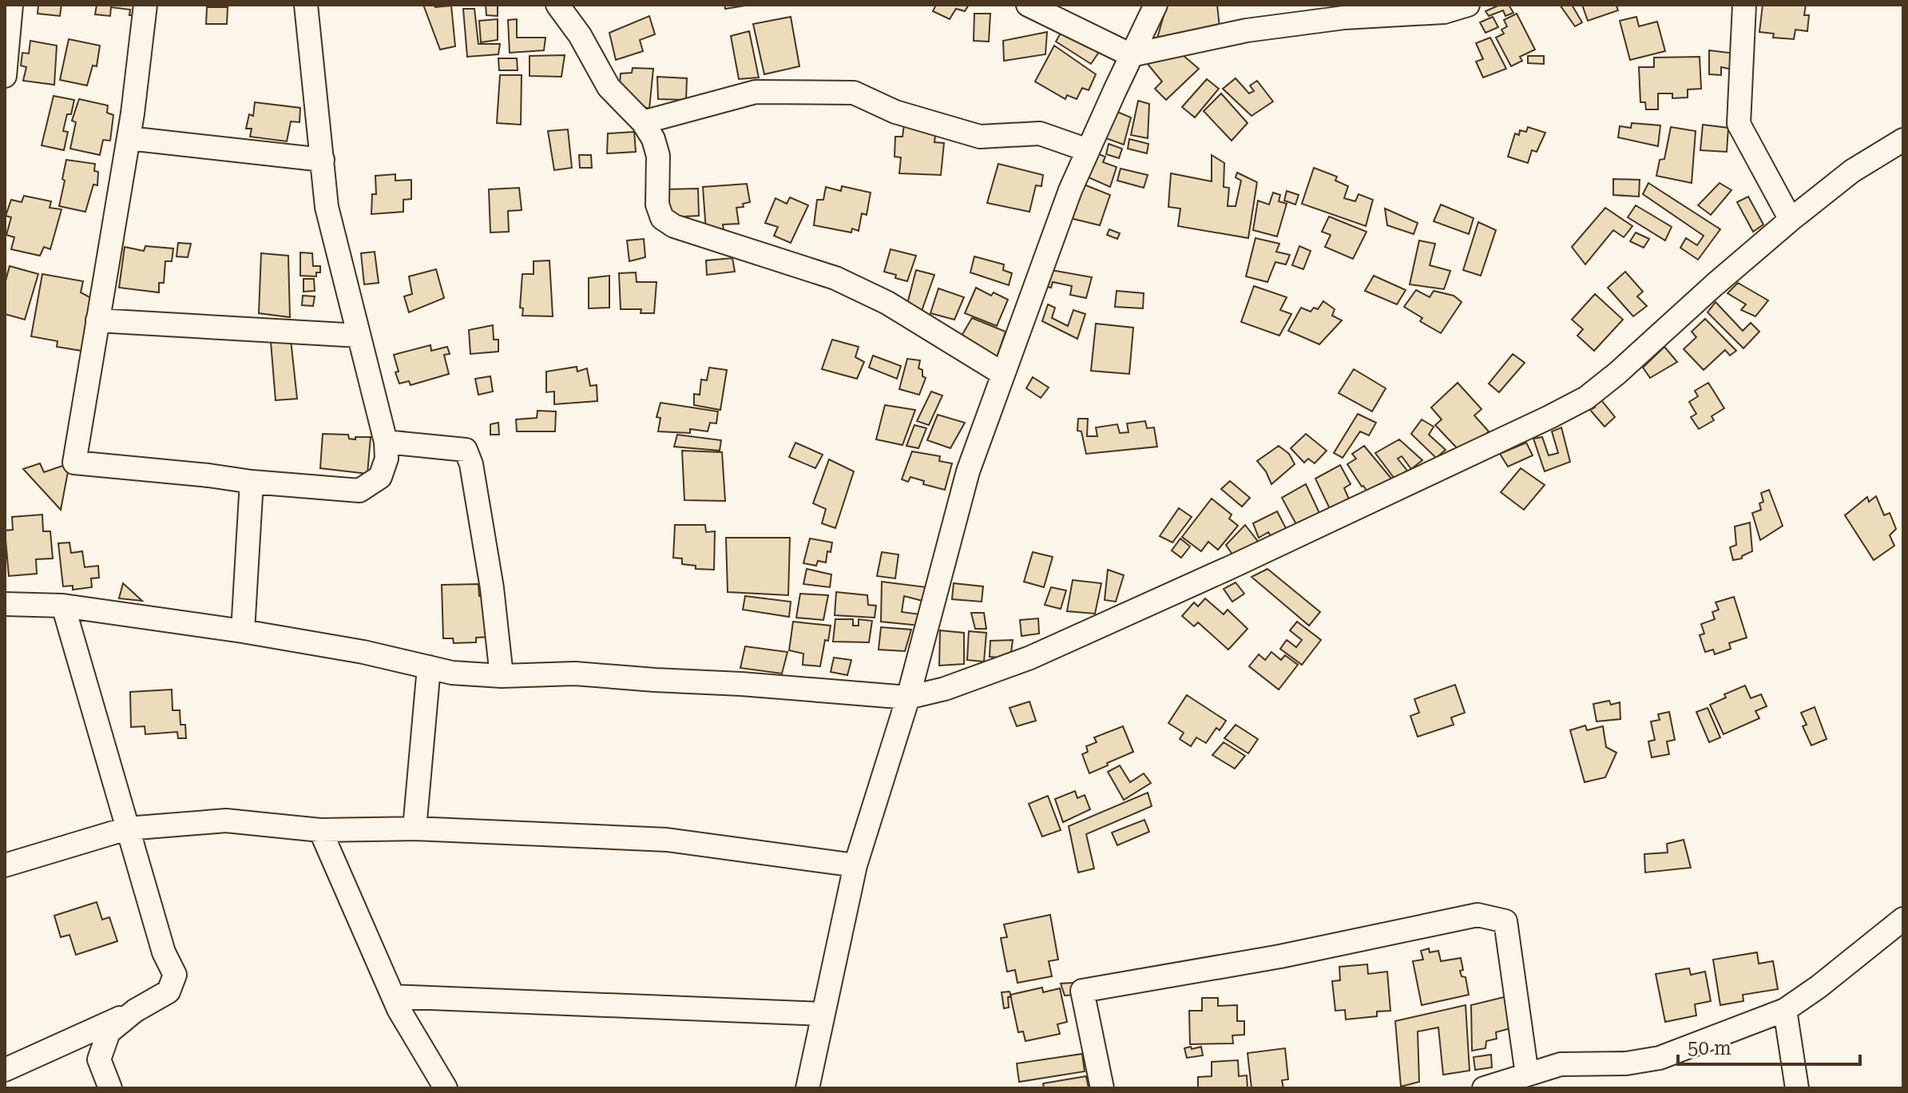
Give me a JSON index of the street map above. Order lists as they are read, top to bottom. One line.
{"scale_bar":"50 m"}
